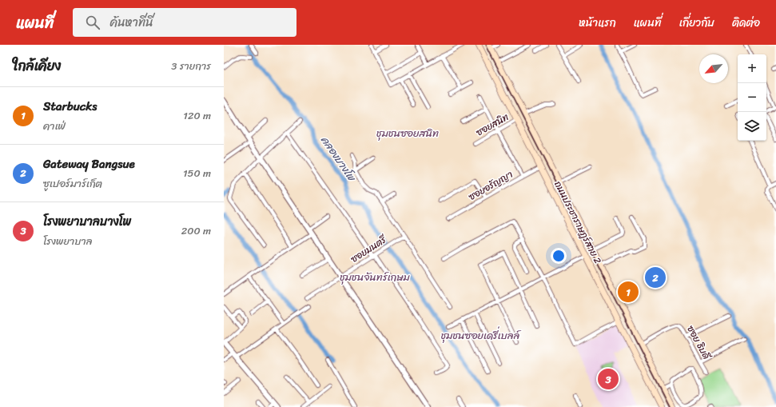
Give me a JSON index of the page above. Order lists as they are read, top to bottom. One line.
{"streets":{"main road":["ถนนประชาราษฎร์สาย 2"],"street":["ซอยสนิท","ซอยอรัญญา","ซอยมนตรี","ซอย ธิบดี"]},"crossings":[["ซอยสนิท","ถนนประชาราษฎร์สาย 2"],["ซอยอรัญญา","ถนนประชาราษฎร์สาย 2"],["ถนนประชาราษฎร์สาย 2","ซอย ธิบดี"]],"districts":["ชุมชนซอยสนิท","ชุมชนจันทร์เกษม","ชุมชนซอยเดรี่เบลล์"],"water":["คลองบางโพ"],"north":"bottom left","page":{"header":"แผนที่","search":"ค้นหาที่นี่","nav":["หน้าแรก","แผนที่","เกี่ยวกับ","ติดต่อ"],"heading":["ใกล้เคียง","3 รายการ"],"map_buttons":["+","−"],"list":[{"mark":"1","name":"Starbucks","note":"คาเฟ่","value":"120 m"},{"mark":"2","name":"Gateway Bangsue","note":"ซูเปอร์มาร์เก็ต","value":"150 m"},{"mark":"3","name":"โรงพยาบาลบางโพ","note":"โรงพยาบาล","value":"200 m"}],"pins":["2","1","3"]}}
